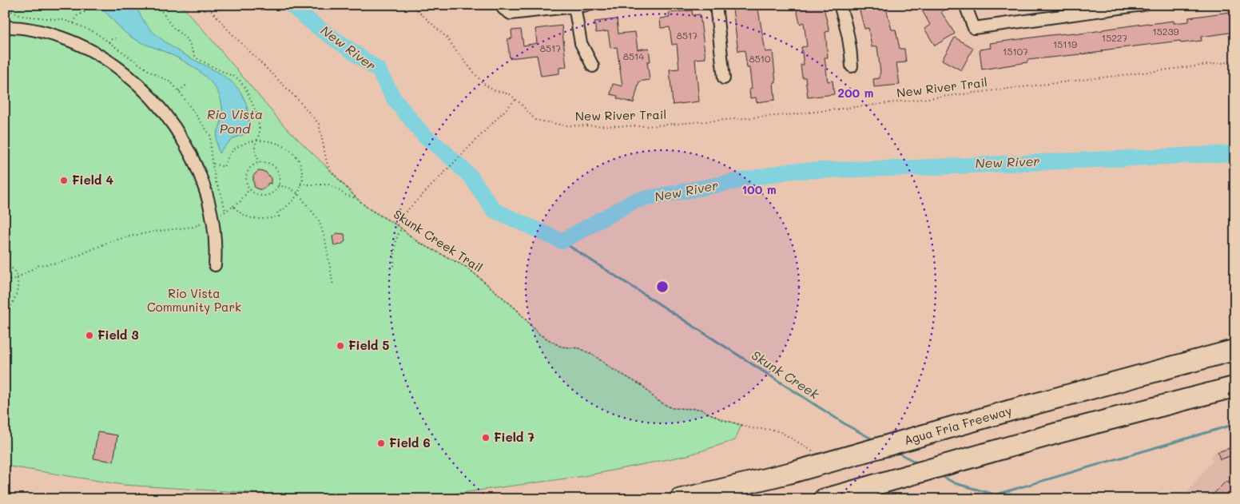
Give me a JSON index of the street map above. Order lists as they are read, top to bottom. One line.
{"streets":{"highway":["Agua Fria Freeway"],"path":["New River Trail","Skunk Creek Trail"]},"water":["New River","Rio Vista Pond","Skunk Creek"],"parks":["Rio Vista Community Park"],"places":["Field 4","Field 3","Field 5","Field 7","Field 6"],"house_numbers":["15239","8517","15227","15119","8517","15107","8514","8510"],"rings":["200 m","100 m"]}
